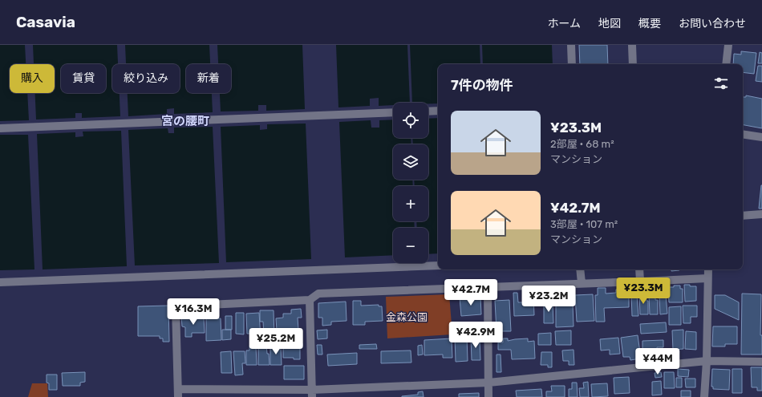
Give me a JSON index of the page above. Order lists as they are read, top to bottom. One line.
{"districts":["宮の腰町"],"parks":["金森公園"],"page":{"header":"Casavia","nav":["ホーム","地図","概要","お問い合わせ"],"chip":["購入","賃貸","絞り込み","新着"],"heading":"7件の物件","map_buttons":["+","−"],"list":[{"name":"¥23.3M","note":"2部屋 · 68 m² · マンション"},{"name":"¥42.7M","note":"3部屋 · 107 m² · マンション"}],"price":["¥23.3M","¥42.7M","¥23.2M","¥16.3M","¥42.9M","¥25.2M","¥44M"]}}
